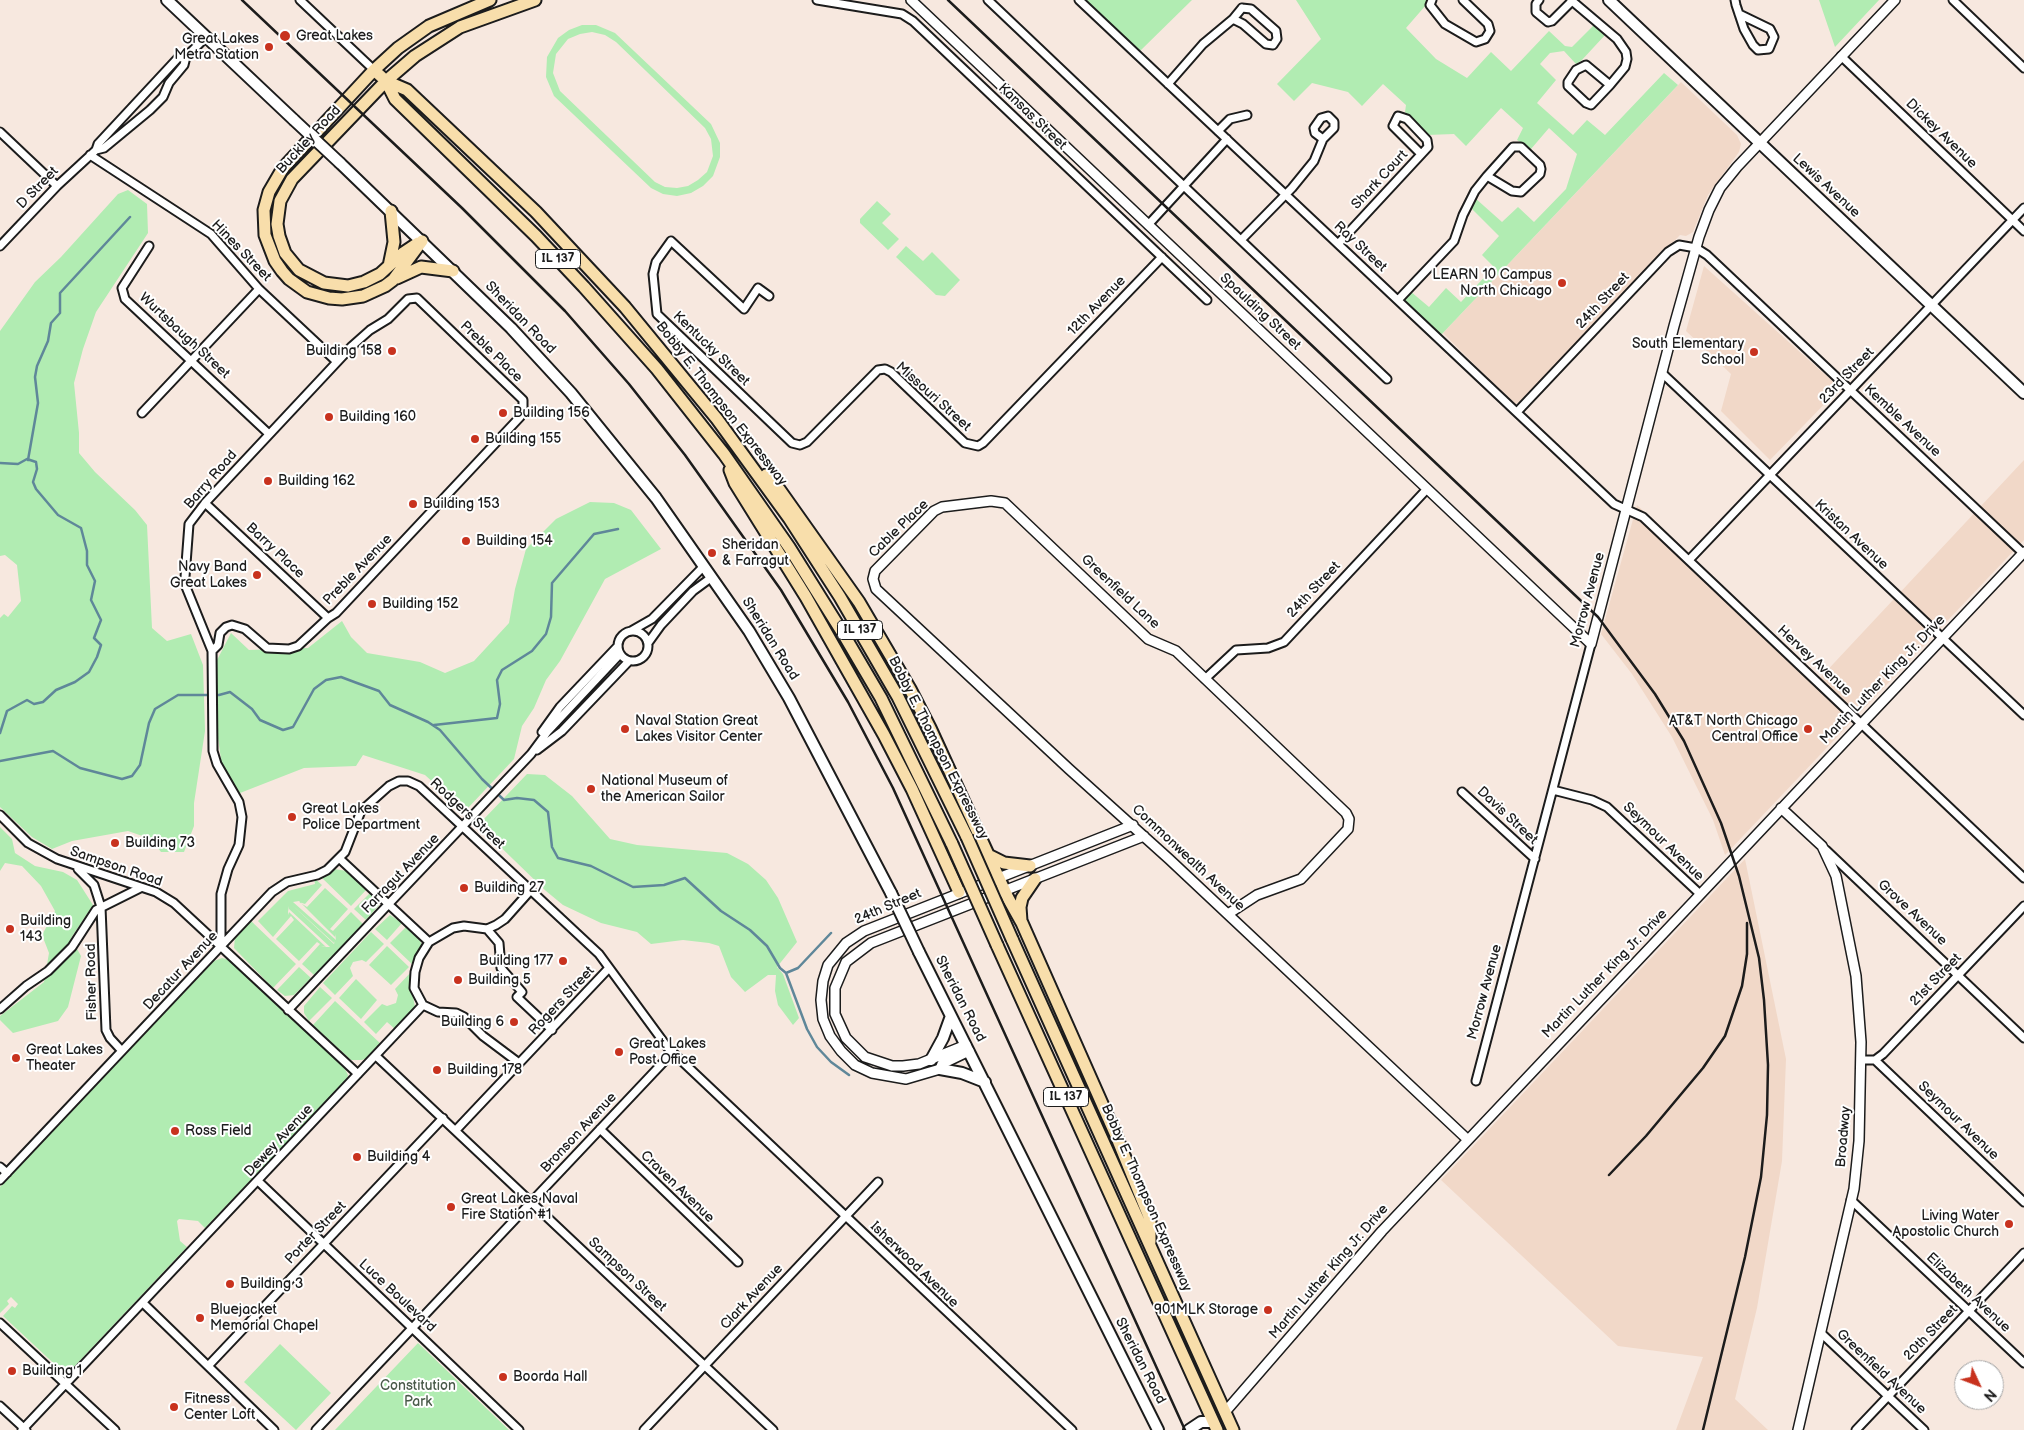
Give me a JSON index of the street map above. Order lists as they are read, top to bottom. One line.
{"streets":{"highway":["Buckley Road","IL 137","Bobby E. Thompson Expressway"],"main road":["Lewis Avenue","Sheridan Road","Martin Luther King Jr. Drive"],"street":["Kansas Street","Dickey Avenue","Shark Court","D Street","Ray Street","Hines Street","24th Street","12th Avenue","Spaulding Street","Wurtsbaugh Street","Kentucky Street","Preble Place","23rd Street","Missouri Street","Kemble Avenue","Barry Road","Cable Place","Kristan Avenue","Barry Place","Preble Avenue","Greenfield Lane","Morrow Avenue","Hervey Avenue","Rodgers Street","Davis Street","Seymour Avenue","Commonwealth Avenue","Sampson Road","Farragut Avenue","Grove Avenue","Decatur Avenue","21st Street","Fisher Road","Rogers Street","Bronson Avenue","Broadway","Dewey Avenue","Craven Avenue","Porter Street","Isherwood Avenue","Sampson Street","Elizabeth Avenue","Luce Boulevard","Clark Avenue","20th Street","Greenfield Avenue"]},"crossings":[["Kansas Street","12th Avenue"],["Dickey Avenue","23rd Street"],["Buckley Road","Sheridan Road"],["Buckley Road","Bobby E. Thompson Expressway"],["Shark Court","Ray Street"],["Lewis Avenue","23rd Street"],["Lewis Avenue","Morrow Avenue"],["D Street","Hines Street"],["D Street","Sheridan Road"],["Ray Street","24th Street"],["Ray Street","Morrow Avenue"],["Ray Street","Hervey Avenue"],["Hines Street","Barry Road"],["IL 137","Bobby E. Thompson Expressway"],["IL 137","Martin Luther King Jr. Drive"],["24th Street","Spaulding Street"],["24th Street","Sheridan Road"],["24th Street","Kemble Avenue"],["24th Street","Greenfield Lane"],["24th Street","Morrow Avenue"],["24th Street","Commonwealth Avenue"],["12th Avenue","Missouri Street"],["Spaulding Street","Morrow Avenue"],["Wurtsbaugh Street","Barry Road"],["Kentucky Street","Missouri Street"],["Preble Place","Barry Road"],["Preble Place","Preble Avenue"],["23rd Street","Kemble Avenue"],["23rd Street","Kristan Avenue"],["23rd Street","Hervey Avenue"],["Bobby E. Thompson Expressway","Martin Luther King Jr. Drive"],["Kemble Avenue","Morrow Avenue"],["Kemble Avenue","Martin Luther King Jr. Drive"],["Barry Road","Barry Place"],["Barry Road","Preble Avenue"],["Barry Road","Sampson Road"],["Barry Road","Decatur Avenue"],["Cable Place","Greenfield Lane"],["Cable Place","Commonwealth Avenue"],["Kristan Avenue","Morrow Avenue"],["Kristan Avenue","Martin Luther King Jr. Drive"],["Barry Place","Preble Avenue"],["Greenfield Lane","Commonwealth Avenue"],["Morrow Avenue","Hervey Avenue"],["Morrow Avenue","Davis Street"],["Morrow Avenue","Seymour Avenue"],["Hervey Avenue","Martin Luther King Jr. Drive"],["Martin Luther King Jr. Drive","Seymour Avenue"],["Martin Luther King Jr. Drive","Commonwealth Avenue"],["Martin Luther King Jr. Drive","Grove Avenue"],["Rodgers Street","Farragut Avenue"],["Rodgers Street","Decatur Avenue"],["Rodgers Street","Rogers Street"],["Seymour Avenue","21st Street"],["Sampson Road","Decatur Avenue"],["Sampson Road","Fisher Road"],["Grove Avenue","21st Street"],["Grove Avenue","Broadway"],["Decatur Avenue","Fisher Road"],["Rogers Street","Sampson Street"],["Bronson Avenue","Craven Avenue"],["Bronson Avenue","Isherwood Avenue"],["Bronson Avenue","Sampson Street"],["Bronson Avenue","Luce Boulevard"],["Broadway","Elizabeth Avenue"],["Broadway","Greenfield Avenue"],["Dewey Avenue","Sampson Street"],["Dewey Avenue","Luce Boulevard"],["Porter Street","Sampson Street"],["Porter Street","Luce Boulevard"],["Isherwood Avenue","Clark Avenue"],["Sampson Street","Clark Avenue"],["Elizabeth Avenue","20th Street"],["20th Street","Greenfield Avenue"]],"parks":["Constitution Park"],"places":["Great Lakes","Great Lakes Metra Station","LEARN 10 Campus North Chicago","Building 158","South Elementary School","Building 156","Building 160","Building 155","Building 162","Building 153","Building 154","Sheridan & Farragut","Navy Band Great Lakes","Building 152","Naval Station Great Lakes Visitor Center","AT&T North Chicago Central Office","National Museum of the American Sailor","Great Lakes Police Department","Building 73","Building 27","Building 143","Building 177","Building 5","Building 6","Great Lakes Post Office","Great Lakes Theater","Building 178","Ross Field","Building 4","Great Lakes Naval Fire Station #1","Living Water Apostolic Church","Building 3","901MLK Storage","Bluejacket Memorial Chapel","Building 1","Boorda Hall","Fitness Center Loft"],"north":"bottom right"}
